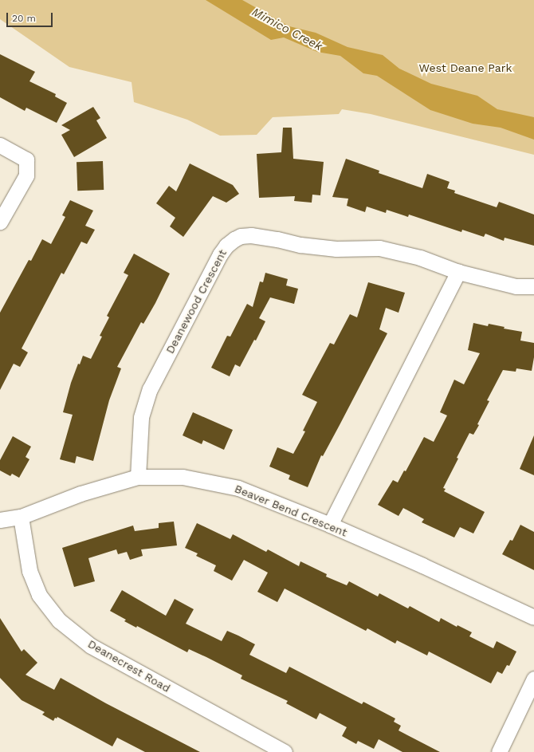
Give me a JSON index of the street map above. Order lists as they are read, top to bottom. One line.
{"streets":{"street":["Deanewood Crescent","Beaver Bend Crescent","Deanecrest Road"]},"crossings":[["Deanewood Crescent","Beaver Bend Crescent"],["Beaver Bend Crescent","Deanecrest Road"]],"water":["Mimico Creek"],"parks":["West Deane Park"],"scale_bar":"20 m"}
